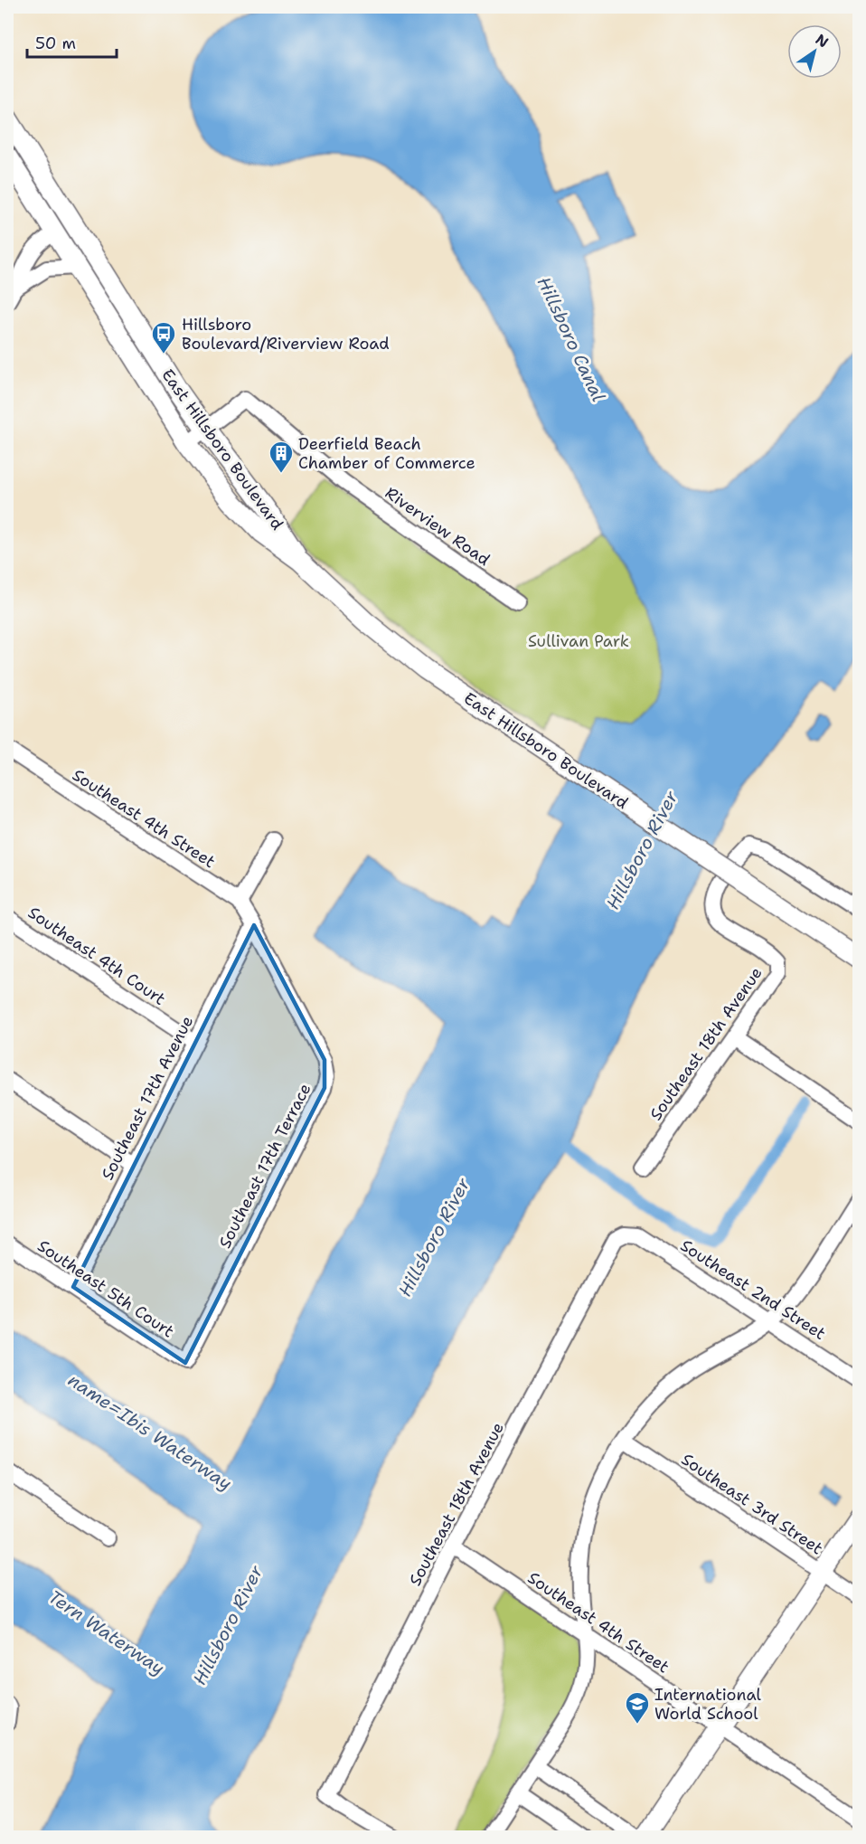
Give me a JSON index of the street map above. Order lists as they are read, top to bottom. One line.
{"streets":{"main road":["East Hillsboro Boulevard"],"street":["Riverview Road","Southeast 4th Street","Southeast 4th Court","Southeast 18th Avenue","Southeast 17th Avenue","Southeast 17th Terrace","Southeast 5th Court","Southeast 2nd Street","Southeast 3rd Street"]},"crossings":[["East Hillsboro Boulevard","Riverview Road"],["Southeast 4th Street","Southeast 18th Avenue"],["Southeast 4th Street","Southeast 17th Avenue"],["Southeast 4th Street","Southeast 17th Terrace"],["Southeast 4th Court","Southeast 17th Avenue"],["Southeast 18th Avenue","Southeast 2nd Street"],["Southeast 17th Avenue","Southeast 17th Terrace"],["Southeast 17th Avenue","Southeast 5th Court"],["Southeast 17th Terrace","Southeast 5th Court"]],"water":["Hillsboro Canal","Hillsboro River","name=Ibis Waterway","Tern Waterway"],"parks":["Sullivan Park"],"places":{"bus stop":["Hillsboro Boulevard/Riverview Road"],"building":["Deerfield Beach Chamber of Commerce"],"school or university":["International World School"]},"scale_bar":"50 m","north":"top right"}
